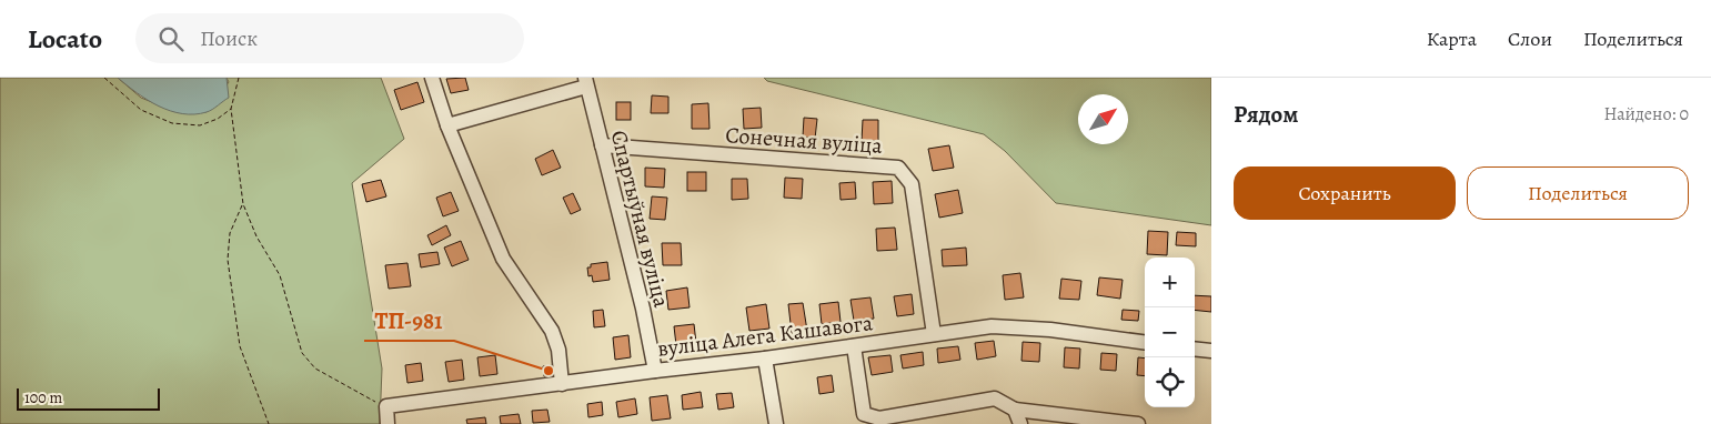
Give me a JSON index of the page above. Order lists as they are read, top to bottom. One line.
{"streets":{"street":["Сонечная вуліца","Спартыўная вуліца","вуліца Алега Кашавога"]},"crossings":[["Сонечная вуліца","Спартыўная вуліца"],["Сонечная вуліца","вуліца Алега Кашавога"],["Спартыўная вуліца","вуліца Алега Кашавога"]],"places":["ТП-981"],"scale_bar":"100 m","north":"top right","page":{"header":"Locato","search":"Поиск","nav":["Карта","Слои","Поделиться"],"heading":["Рядом","Найдено: 0"],"buttons":["Сохранить","Поделиться"],"map_buttons":["+","−"],"scale":"100 m"}}
